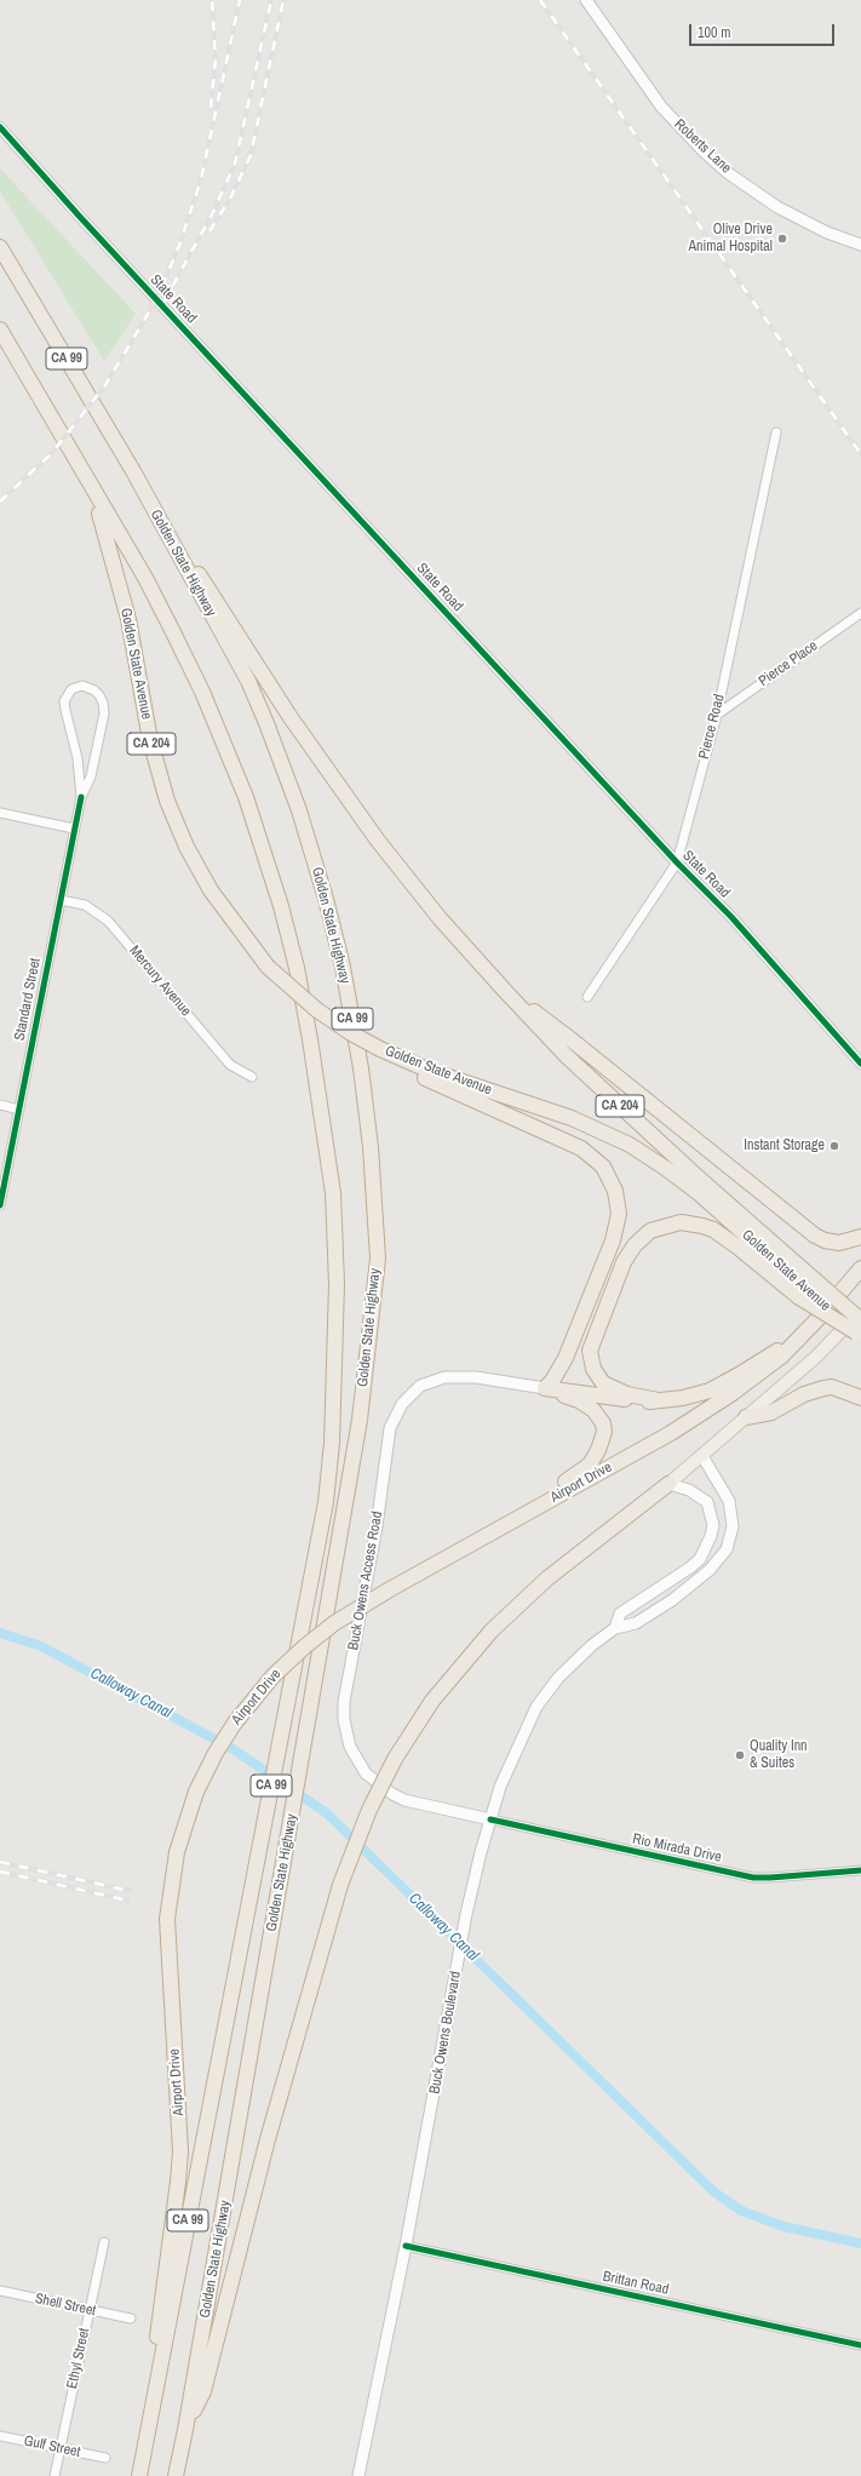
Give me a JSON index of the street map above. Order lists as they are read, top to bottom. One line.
{"streets":{"highway":["CA 99","Golden State Highway","Golden State Avenue","CA 204","Airport Drive"],"main road":["Roberts Lane","Buck Owens Access Road","Buck Owens Boulevard"],"street":["State Road","Pierce Place","Pierce Road","Mercury Avenue","Standard Street","Rio Mirada Drive","Brittan Road","Shell Street","Ethyl Street","Gulf Street"]},"crossings":[["State Road","Pierce Road"],["Golden State Highway","Golden State Avenue"],["Golden State Highway","Airport Drive"],["Pierce Place","Pierce Road"],["Mercury Avenue","Standard Street"],["Buck Owens Access Road","Rio Mirada Drive"],["Buck Owens Access Road","Buck Owens Boulevard"],["Rio Mirada Drive","Buck Owens Boulevard"],["Buck Owens Boulevard","Brittan Road"],["Shell Street","Ethyl Street"],["Ethyl Street","Gulf Street"]],"water":["Calloway Canal"],"places":["Olive Drive Animal Hospital","Instant Storage","Quality Inn & Suites"],"scale_bar":"100 m"}
